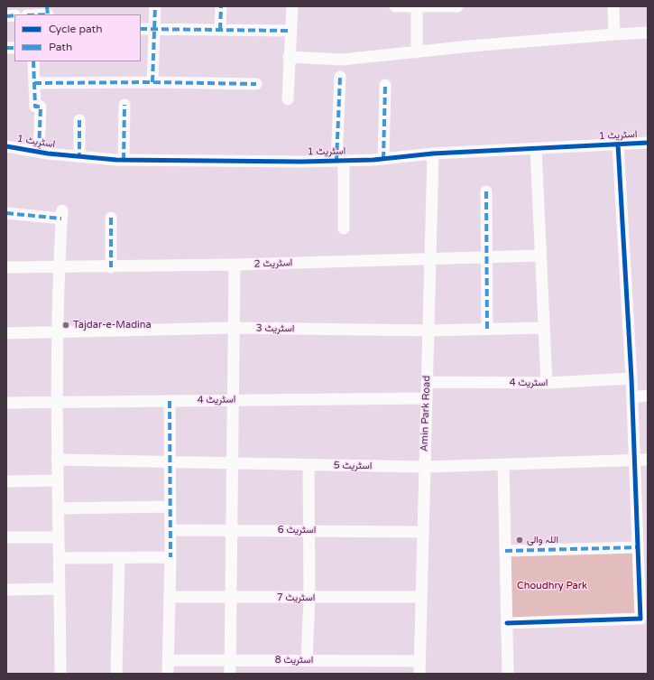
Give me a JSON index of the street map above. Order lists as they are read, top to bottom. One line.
{"streets":{"street":["اسٹریٹ 1","اسٹریٹ 2","اسٹریٹ 3","اسٹریٹ 4","Amin Park Road","اسٹریٹ 5","اسٹریٹ 6","اسٹریٹ 7","اسٹریٹ 8"]},"crossings":[["اسٹریٹ 1","Amin Park Road"],["اسٹریٹ 2","Amin Park Road"],["اسٹریٹ 3","Amin Park Road"],["اسٹریٹ 4","Amin Park Road"],["Amin Park Road","اسٹریٹ 5"],["Amin Park Road","اسٹریٹ 6"],["Amin Park Road","اسٹریٹ 7"],["Amin Park Road","اسٹریٹ 8"]],"parks":["Choudhry Park"],"places":["Tajdar-e-Madina","اللہ والی"],"legend":["Cycle path","Path"]}
